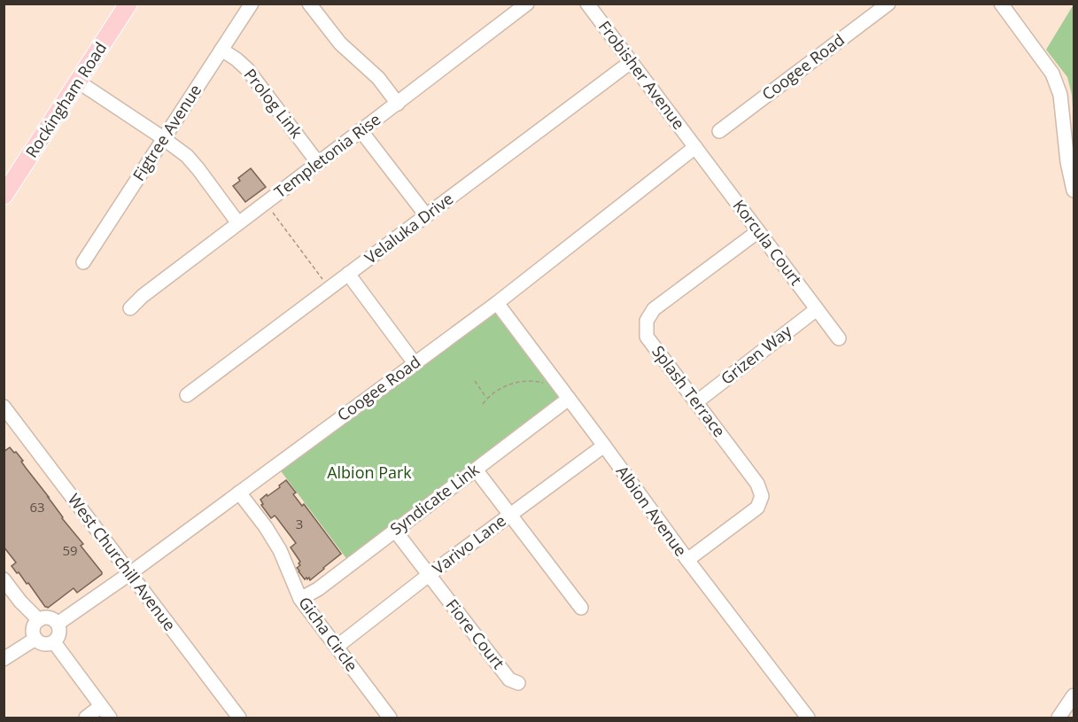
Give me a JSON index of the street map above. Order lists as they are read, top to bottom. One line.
{"streets":{"main road":["Rockingham Road"],"street":["Coogee Road","Frobisher Avenue","Prolog Link","Figtree Avenue","Templetonia Rise","Velaluka Drive","Korcula Court","Grizen Way","Splash Terrace","Syndicate Link","Albion Avenue","Varivo Lane","West Churchill Avenue","Gicha Circle","Fiore Court"]},"crossings":[["Coogee Road","Frobisher Avenue"],["Coogee Road","Korcula Court"],["Coogee Road","Albion Avenue"],["Coogee Road","West Churchill Avenue"],["Coogee Road","Gicha Circle"],["Frobisher Avenue","Velaluka Drive"],["Frobisher Avenue","Korcula Court"],["Prolog Link","Figtree Avenue"],["Prolog Link","Templetonia Rise"],["Korcula Court","Grizen Way"],["Korcula Court","Splash Terrace"],["Grizen Way","Splash Terrace"],["Splash Terrace","Albion Avenue"],["Syndicate Link","Albion Avenue"],["Syndicate Link","Gicha Circle"],["Syndicate Link","Fiore Court"],["Albion Avenue","Varivo Lane"],["Varivo Lane","Gicha Circle"],["Varivo Lane","Fiore Court"]],"parks":["Albion Park"],"house_numbers":["63","3","59"]}
